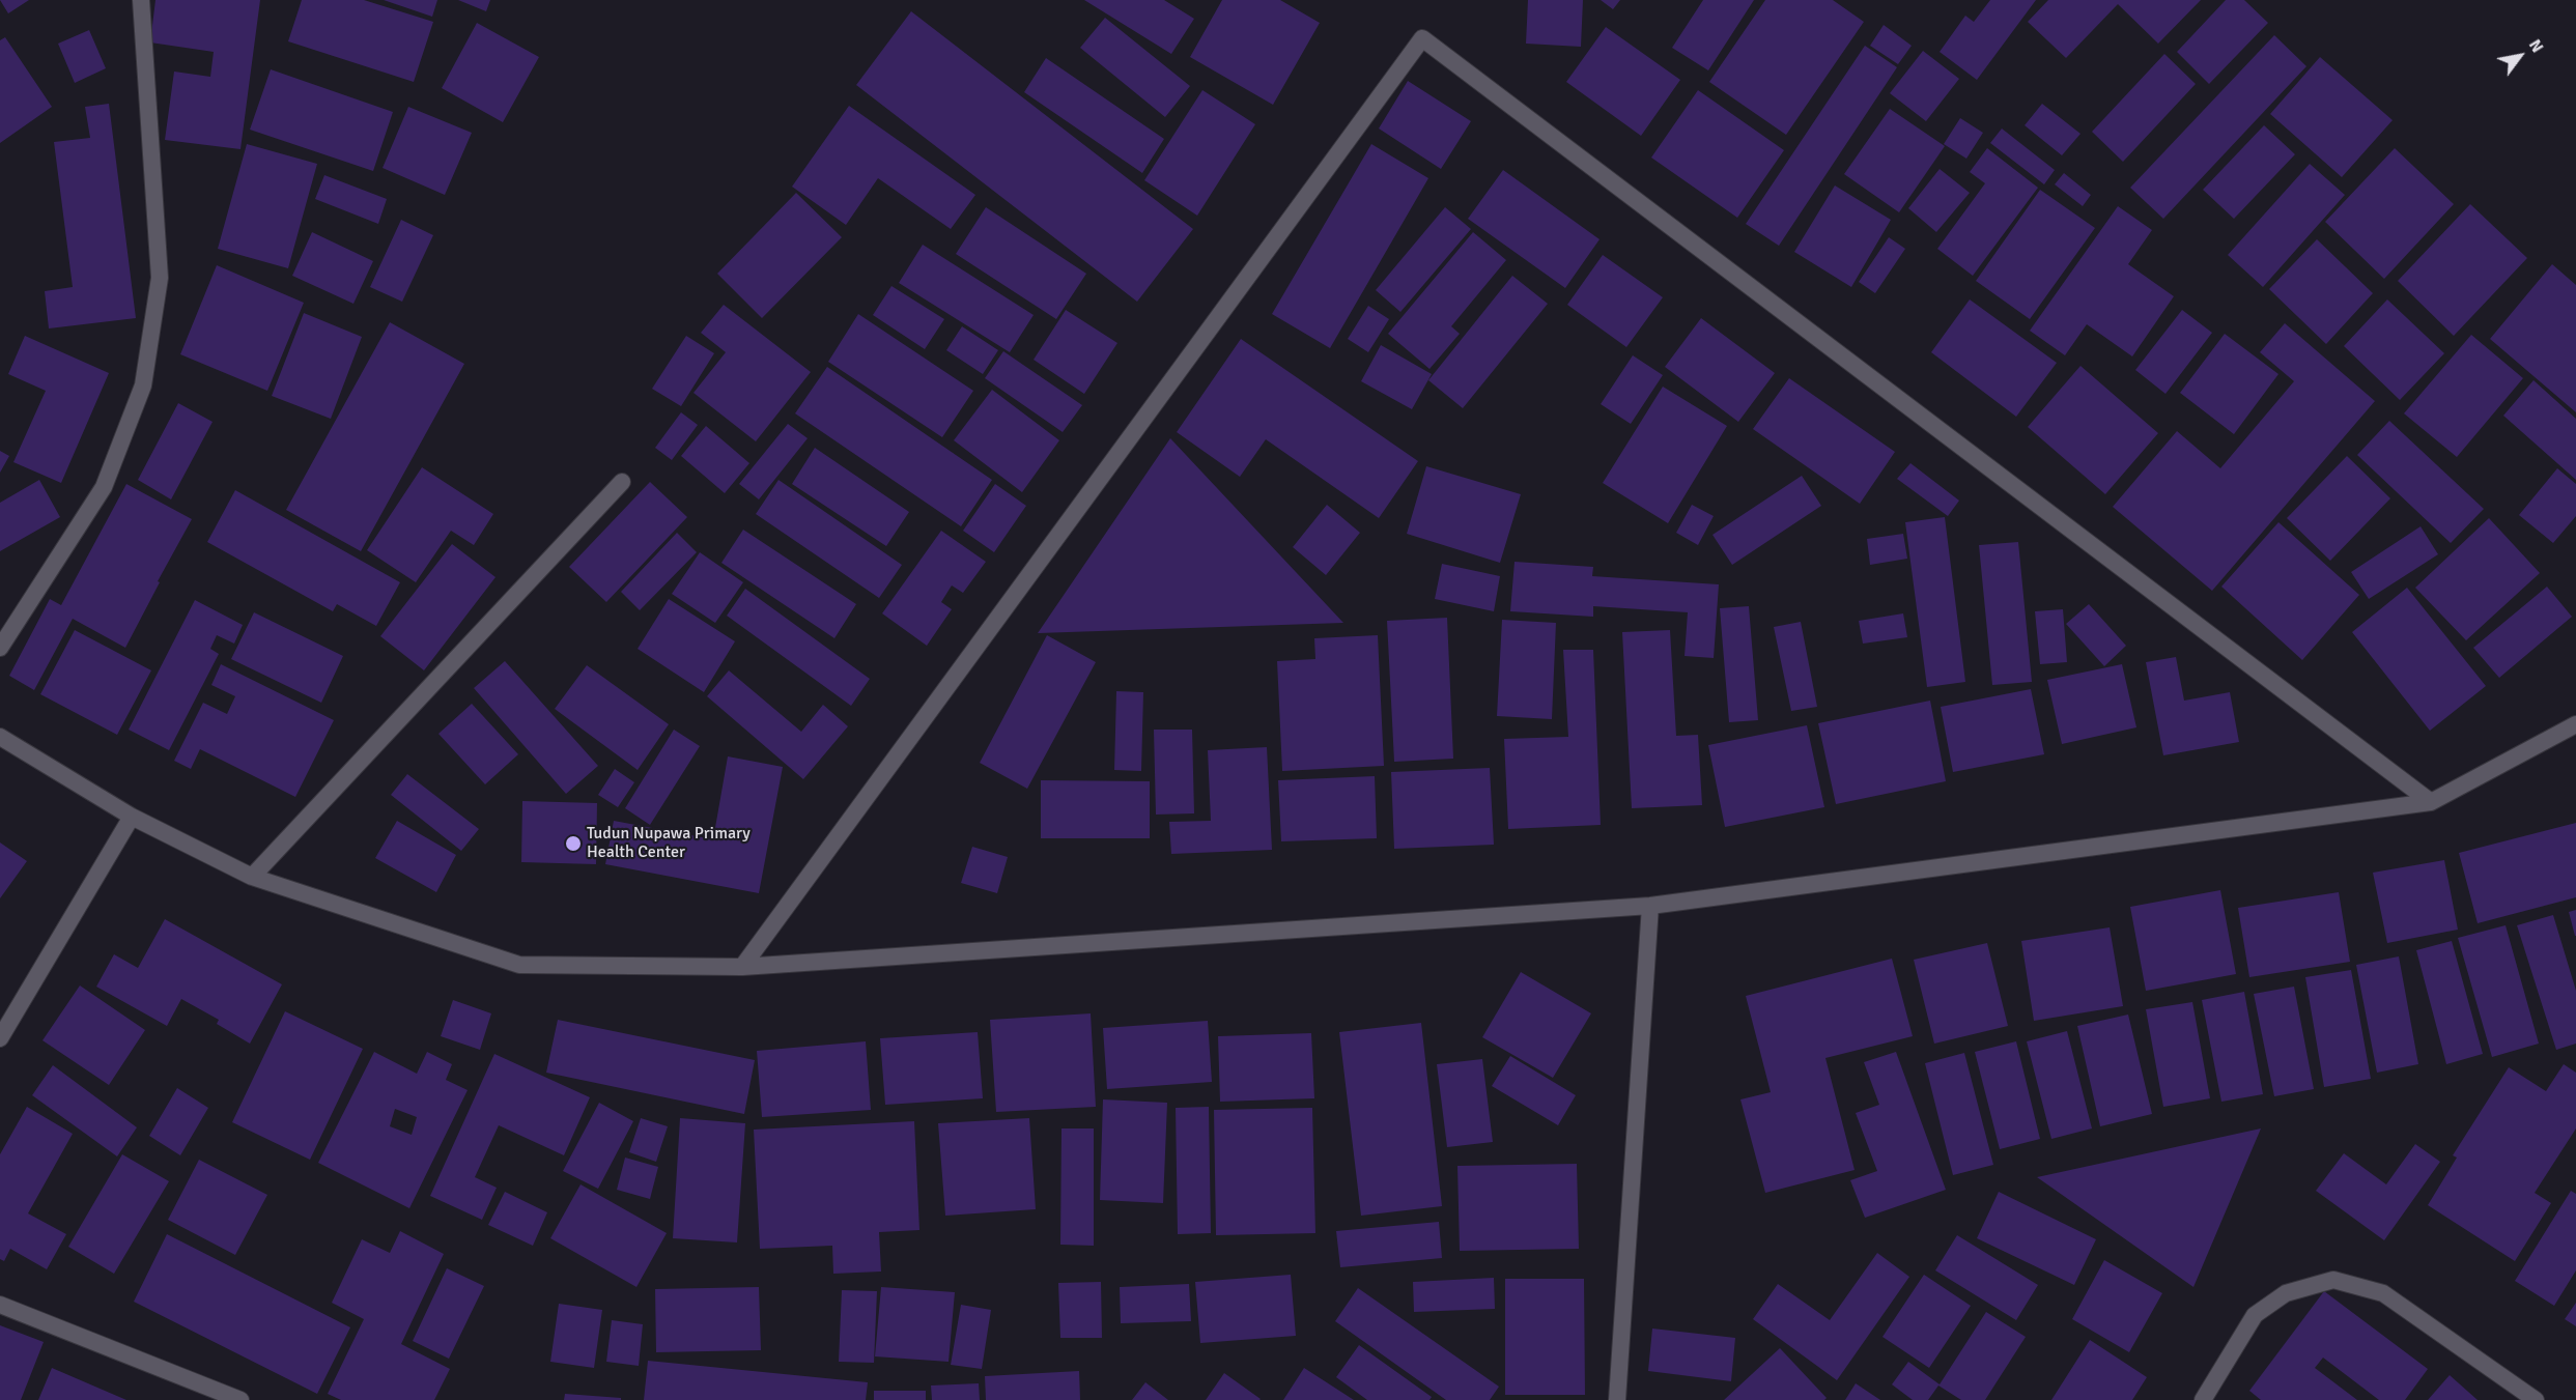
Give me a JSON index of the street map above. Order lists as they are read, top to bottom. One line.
{"places":["Tudun Nupawa Primary Health Center"],"north":"top right"}
